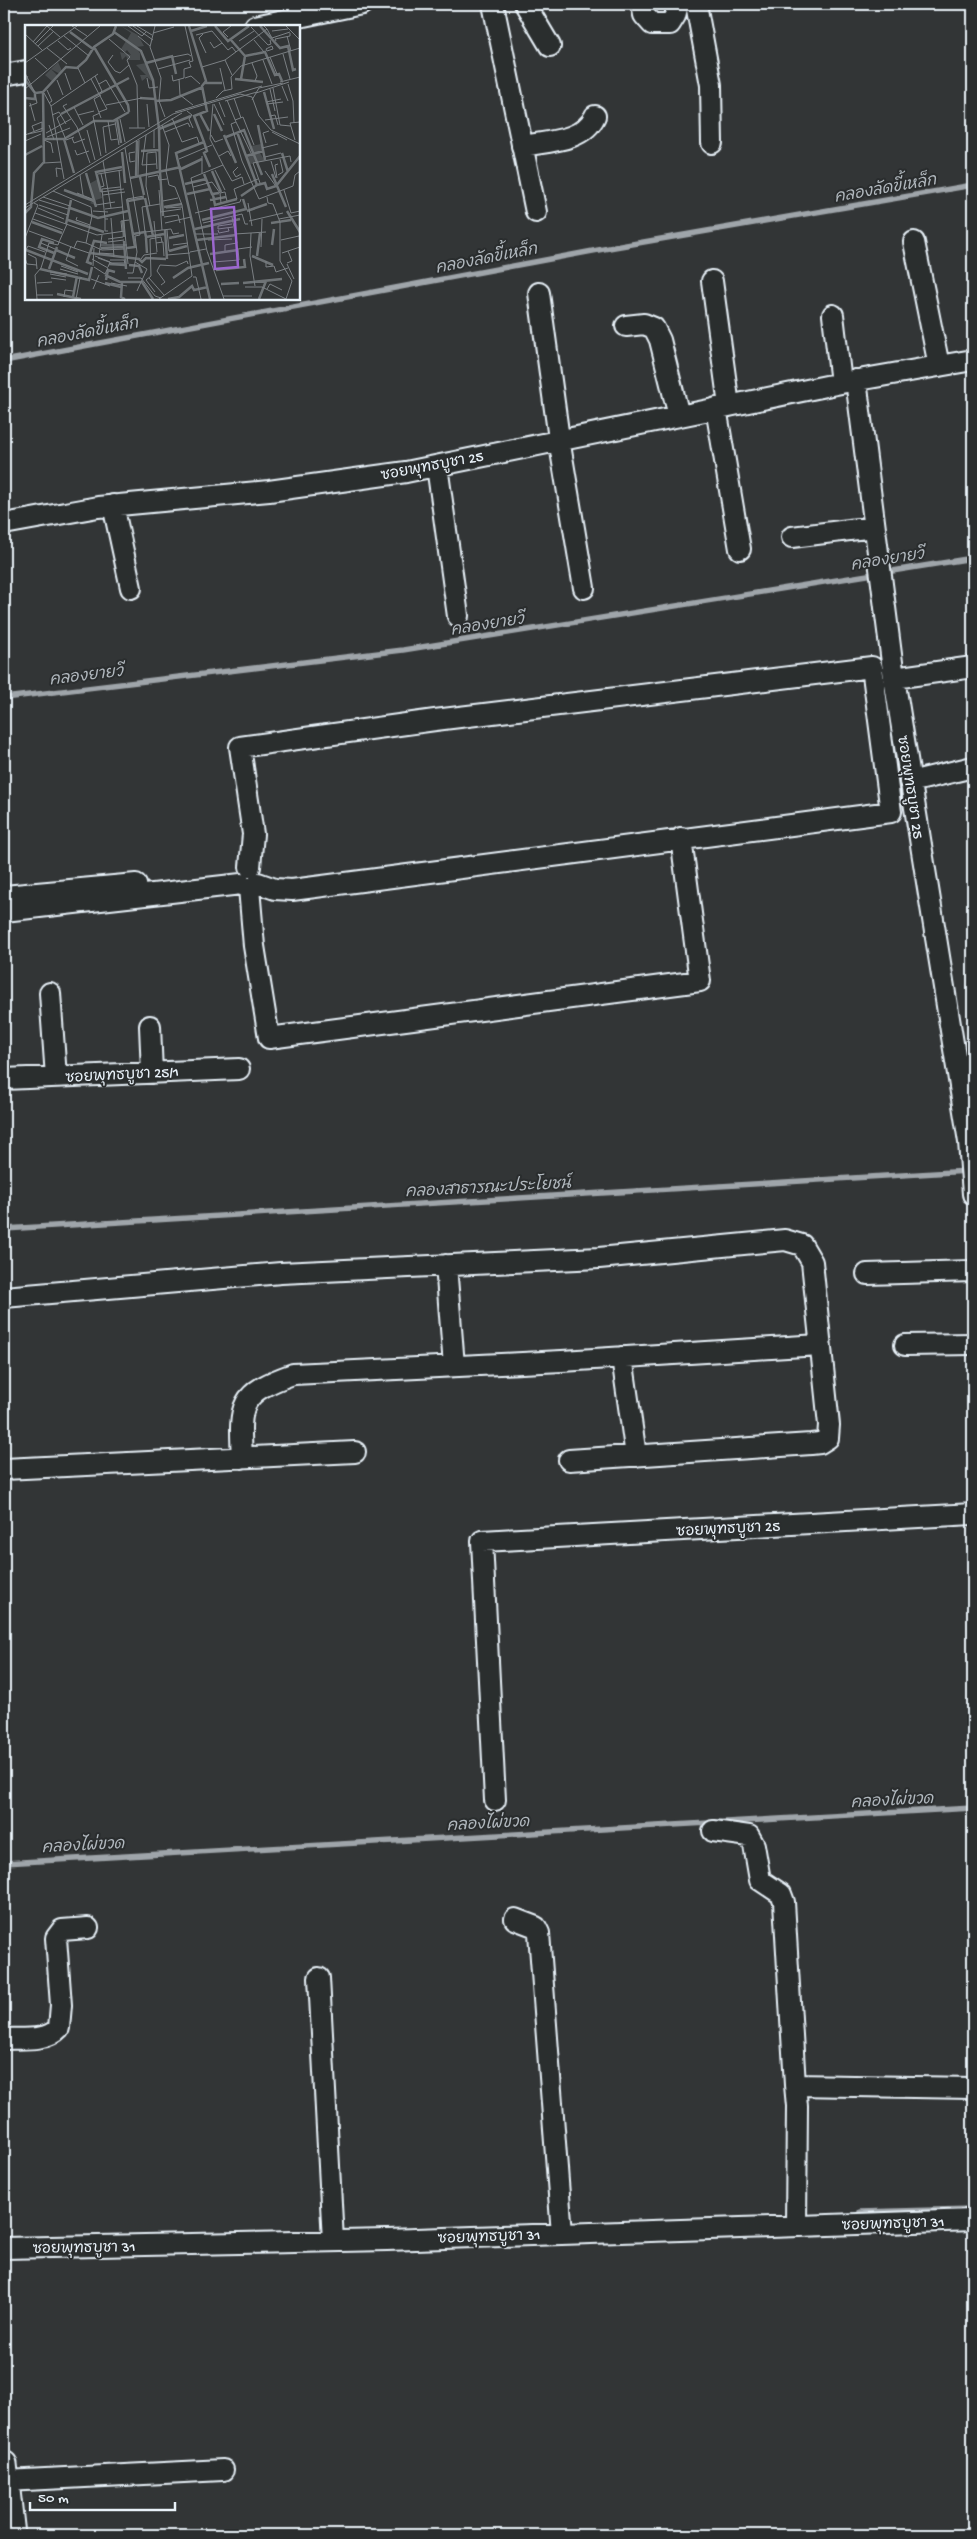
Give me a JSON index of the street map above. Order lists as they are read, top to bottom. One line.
{"streets":{"street":["ซอยพุทธบูชา 25","ซอยพุทธบูชา 25/1","ซอยพุทธบูชา 31"]},"water":["คลองลัดขี้เหล็ก","คลองยายวี","คลองสาธารณะประโยชน์","คลองไผ่ขวด"],"scale_bar":"50 m"}
